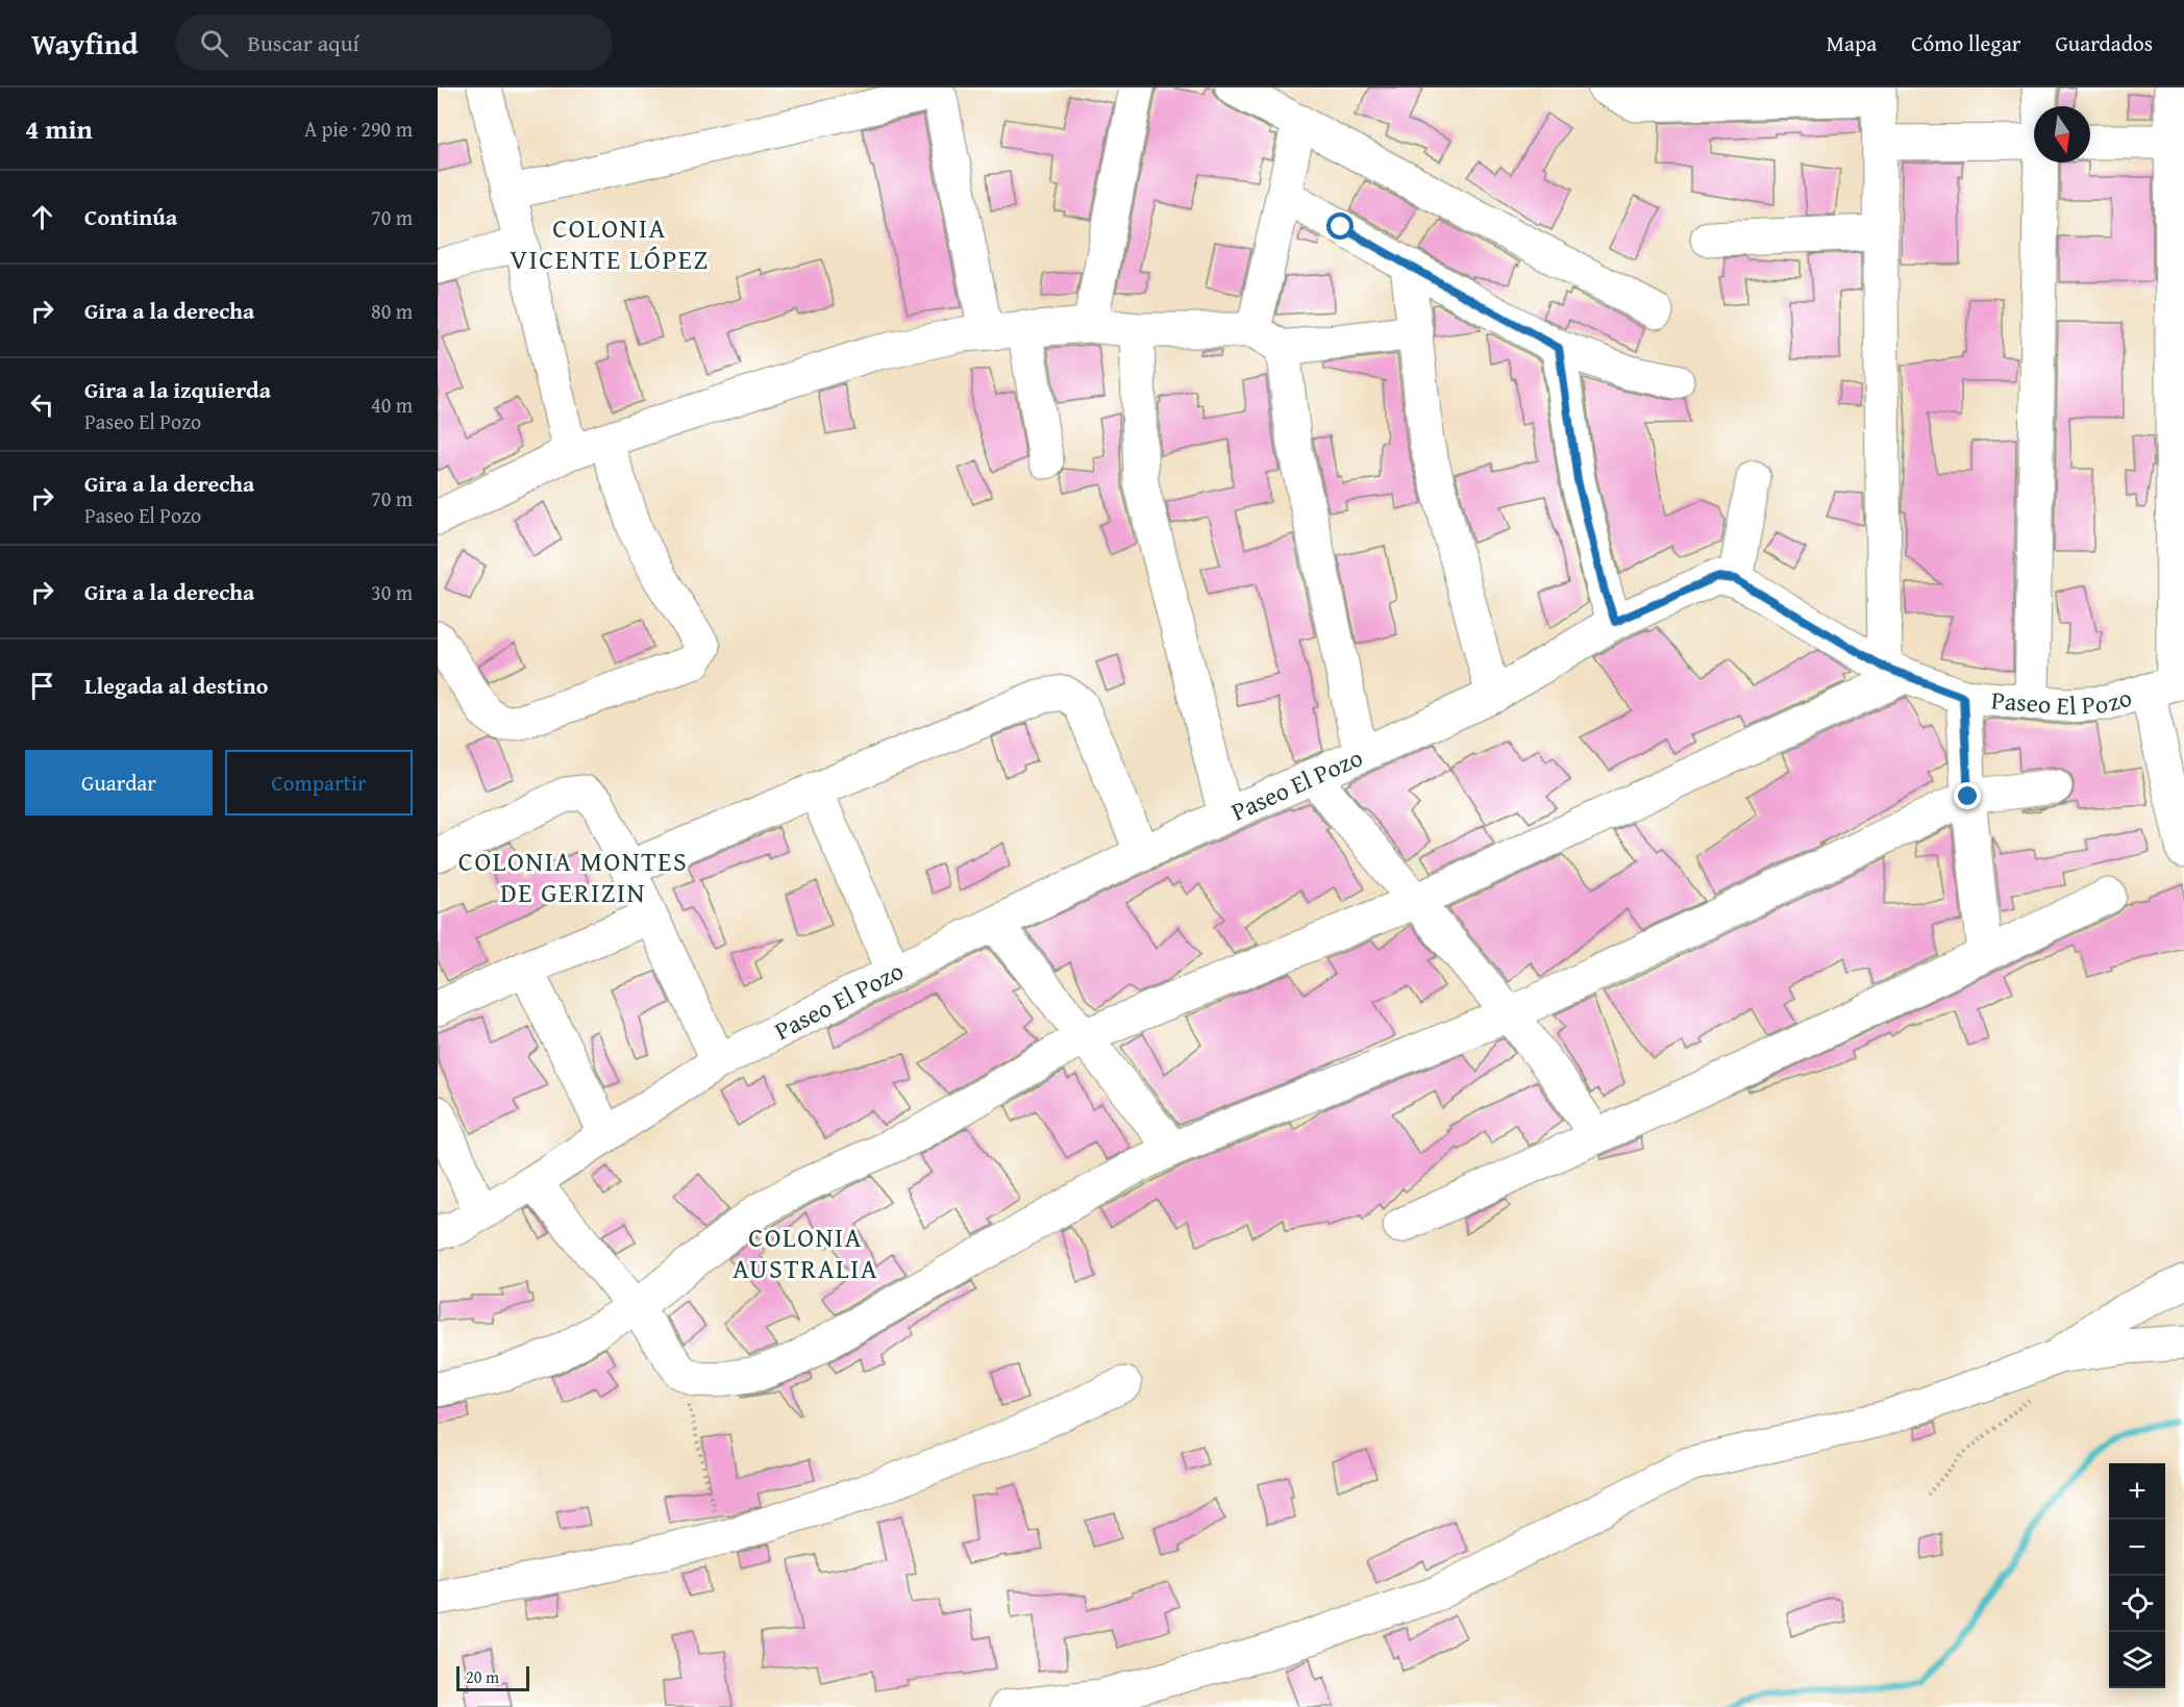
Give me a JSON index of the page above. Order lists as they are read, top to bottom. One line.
{"streets":{"street":["Paseo El Pozo"]},"districts":["COLONIA VICENTE LÓPEZ","COLONIA MONTES DE GERIZIN","COLONIA AUSTRALIA"],"scale_bar":"20 m","north":"bottom","page":{"header":"Wayfind","search":"Buscar aquí","nav":["Mapa","Cómo llegar","Guardados"],"heading":["4 min","A pie · 290 m"],"list":[["Continúa","70 m"],["Gira a la derecha","80 m"],["Gira a la izquierda","Paseo El Pozo","40 m"],["Gira a la derecha","Paseo El Pozo","70 m"],["Gira a la derecha","30 m"],"Llegada al destino"],"buttons":["Guardar","Compartir"],"map_buttons":["+","−"],"scale":"20 m"}}
